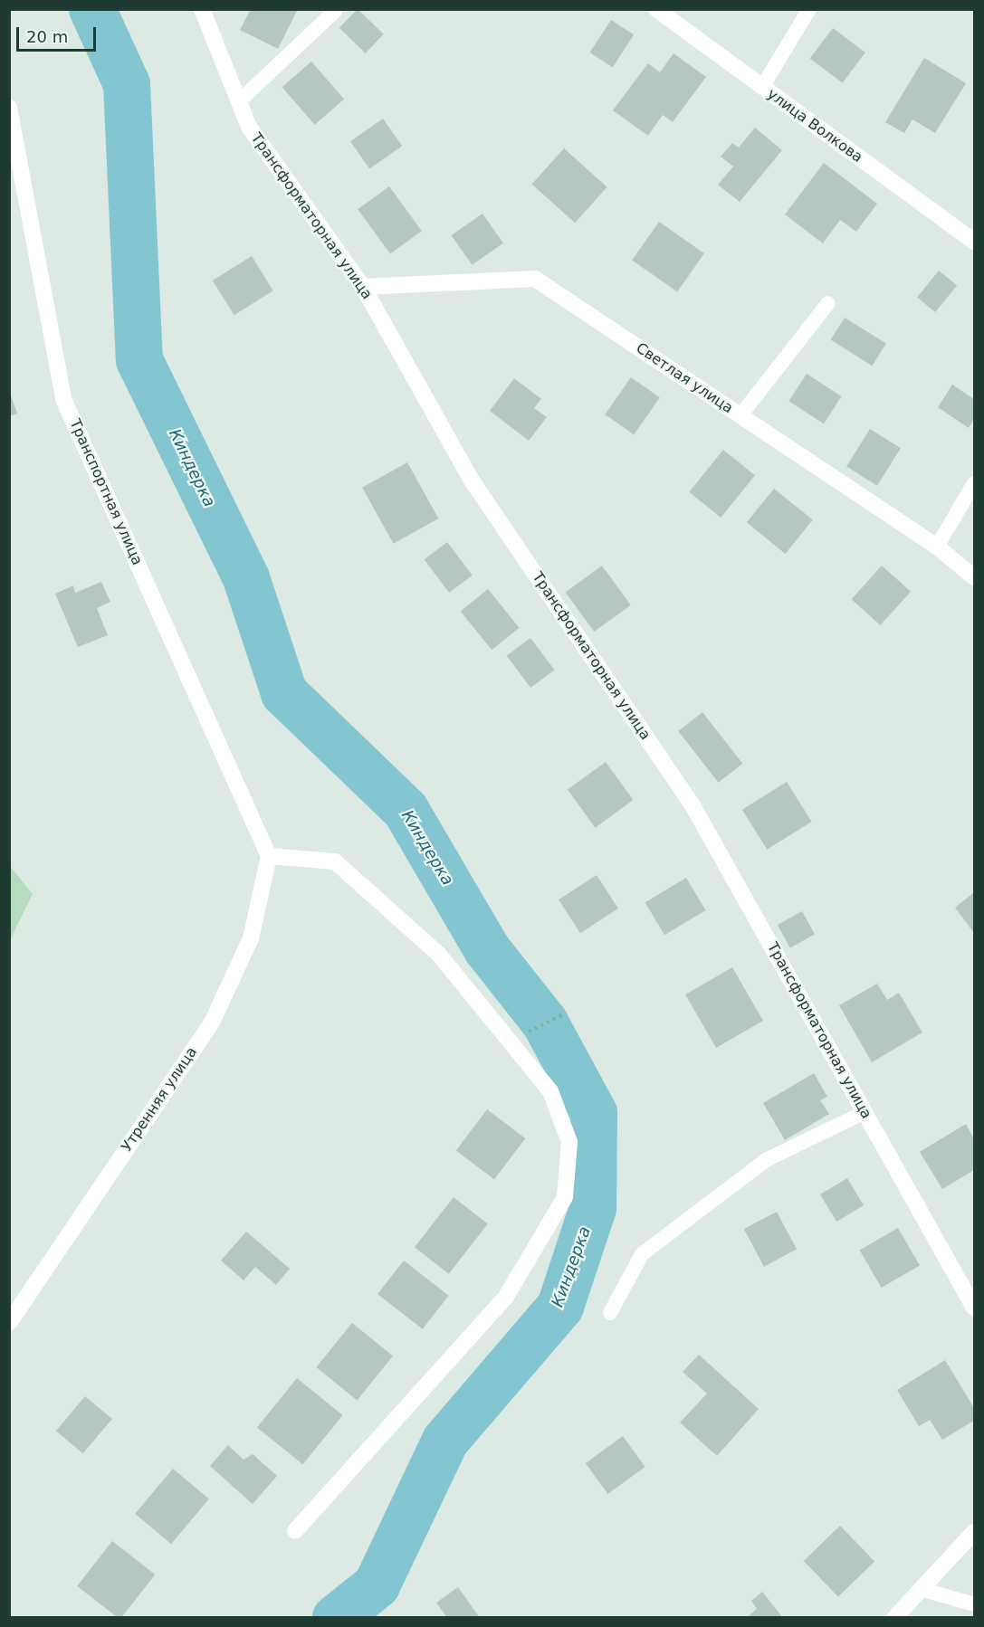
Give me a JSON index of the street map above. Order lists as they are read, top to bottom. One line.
{"streets":{"street":["улица Волкова","Трансформаторная улица","Светлая улица","Транспортная улица","Утренняя улица"]},"crossings":[["Трансформаторная улица","Светлая улица"],["Транспортная улица","Утренняя улица"]],"water":["Киндерка"],"scale_bar":"20 m"}
